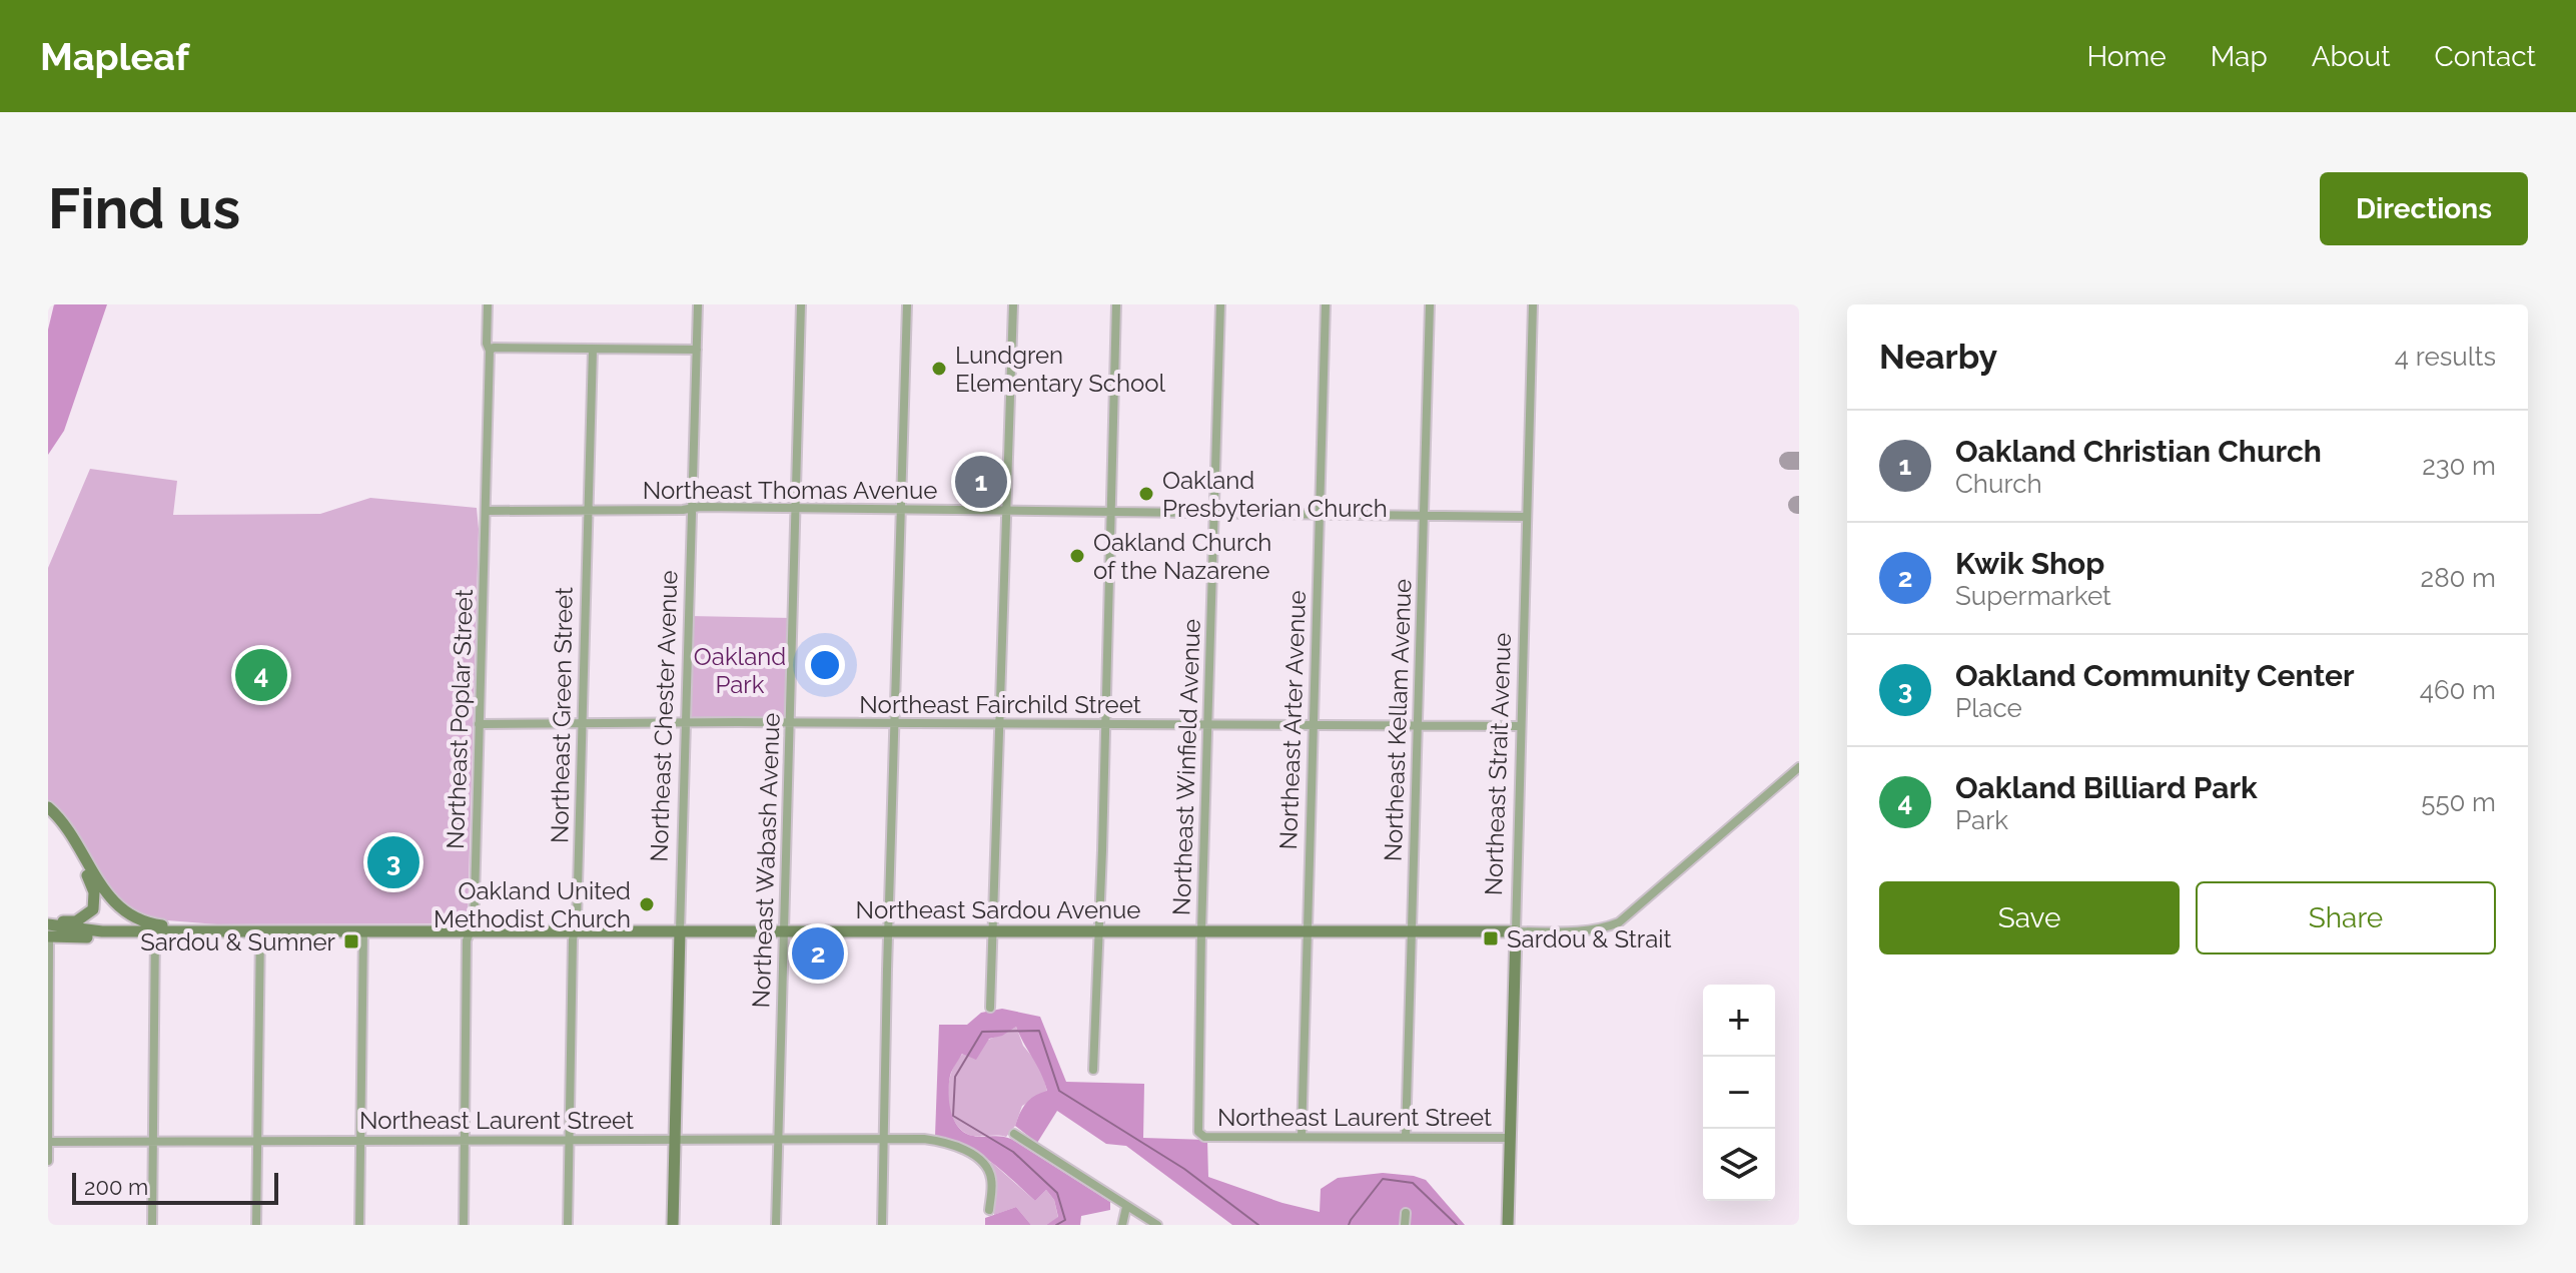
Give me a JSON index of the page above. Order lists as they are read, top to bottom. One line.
{"streets":{"main road":["Northeast Chester Avenue","Northeast Strait Avenue","Northeast Sardou Avenue"],"street":["Northeast Thomas Avenue","Northeast Fairchild Street","Northeast Green Street","Northeast Poplar Street","Northeast Arter Avenue","Northeast Kellam Avenue","Northeast Winfield Avenue","Northeast Wabash Avenue","Northeast Laurent Street"]},"crossings":[["Northeast Thomas Avenue","Northeast Green Street"],["Northeast Thomas Avenue","Northeast Chester Avenue"],["Northeast Thomas Avenue","Northeast Poplar Street"],["Northeast Thomas Avenue","Northeast Arter Avenue"],["Northeast Thomas Avenue","Northeast Kellam Avenue"],["Northeast Thomas Avenue","Northeast Strait Avenue"],["Northeast Thomas Avenue","Northeast Winfield Avenue"],["Northeast Thomas Avenue","Northeast Wabash Avenue"],["Northeast Fairchild Street","Northeast Green Street"],["Northeast Fairchild Street","Northeast Chester Avenue"],["Northeast Fairchild Street","Northeast Poplar Street"],["Northeast Fairchild Street","Northeast Arter Avenue"],["Northeast Fairchild Street","Northeast Kellam Avenue"],["Northeast Fairchild Street","Northeast Strait Avenue"],["Northeast Fairchild Street","Northeast Winfield Avenue"],["Northeast Fairchild Street","Northeast Wabash Avenue"],["Northeast Green Street","Northeast Sardou Avenue"],["Northeast Green Street","Northeast Laurent Street"],["Northeast Chester Avenue","Northeast Sardou Avenue"],["Northeast Chester Avenue","Northeast Laurent Street"],["Northeast Poplar Street","Northeast Sardou Avenue"],["Northeast Poplar Street","Northeast Laurent Street"],["Northeast Arter Avenue","Northeast Sardou Avenue"],["Northeast Arter Avenue","Northeast Laurent Street"],["Northeast Kellam Avenue","Northeast Sardou Avenue"],["Northeast Kellam Avenue","Northeast Laurent Street"],["Northeast Strait Avenue","Northeast Sardou Avenue"],["Northeast Strait Avenue","Northeast Laurent Street"],["Northeast Winfield Avenue","Northeast Sardou Avenue"],["Northeast Winfield Avenue","Northeast Laurent Street"],["Northeast Wabash Avenue","Northeast Sardou Avenue"],["Northeast Wabash Avenue","Northeast Laurent Street"]],"parks":["Oakland Park"],"places":{"other":["Lundgren Elementary School","Oakland Presbyterian Church","Oakland Church of the Nazarene","Oakland United Methodist Church"],"transit":["Sardou & Strait","Sardou & Sumner"]},"scale_bar":"200 m","page":{"header":"Mapleaf","nav":["Home","Map","About","Contact"],"buttons":["Directions",["Save","Share"]],"title":"Find us","heading":["Nearby","4 results"],"list":[{"mark":"1","name":"Oakland Christian Church","note":"Church","value":"230 m"},{"mark":"2","name":"Kwik Shop","note":"Supermarket","value":"280 m"},{"mark":"3","name":"Oakland Community Center","note":"Place","value":"460 m"},{"mark":"4","name":"Oakland Billiard Park","note":"Park","value":"550 m"}],"pins":["1","4","3","2"],"map_buttons":["+","−"],"scale":"200 m"}}
